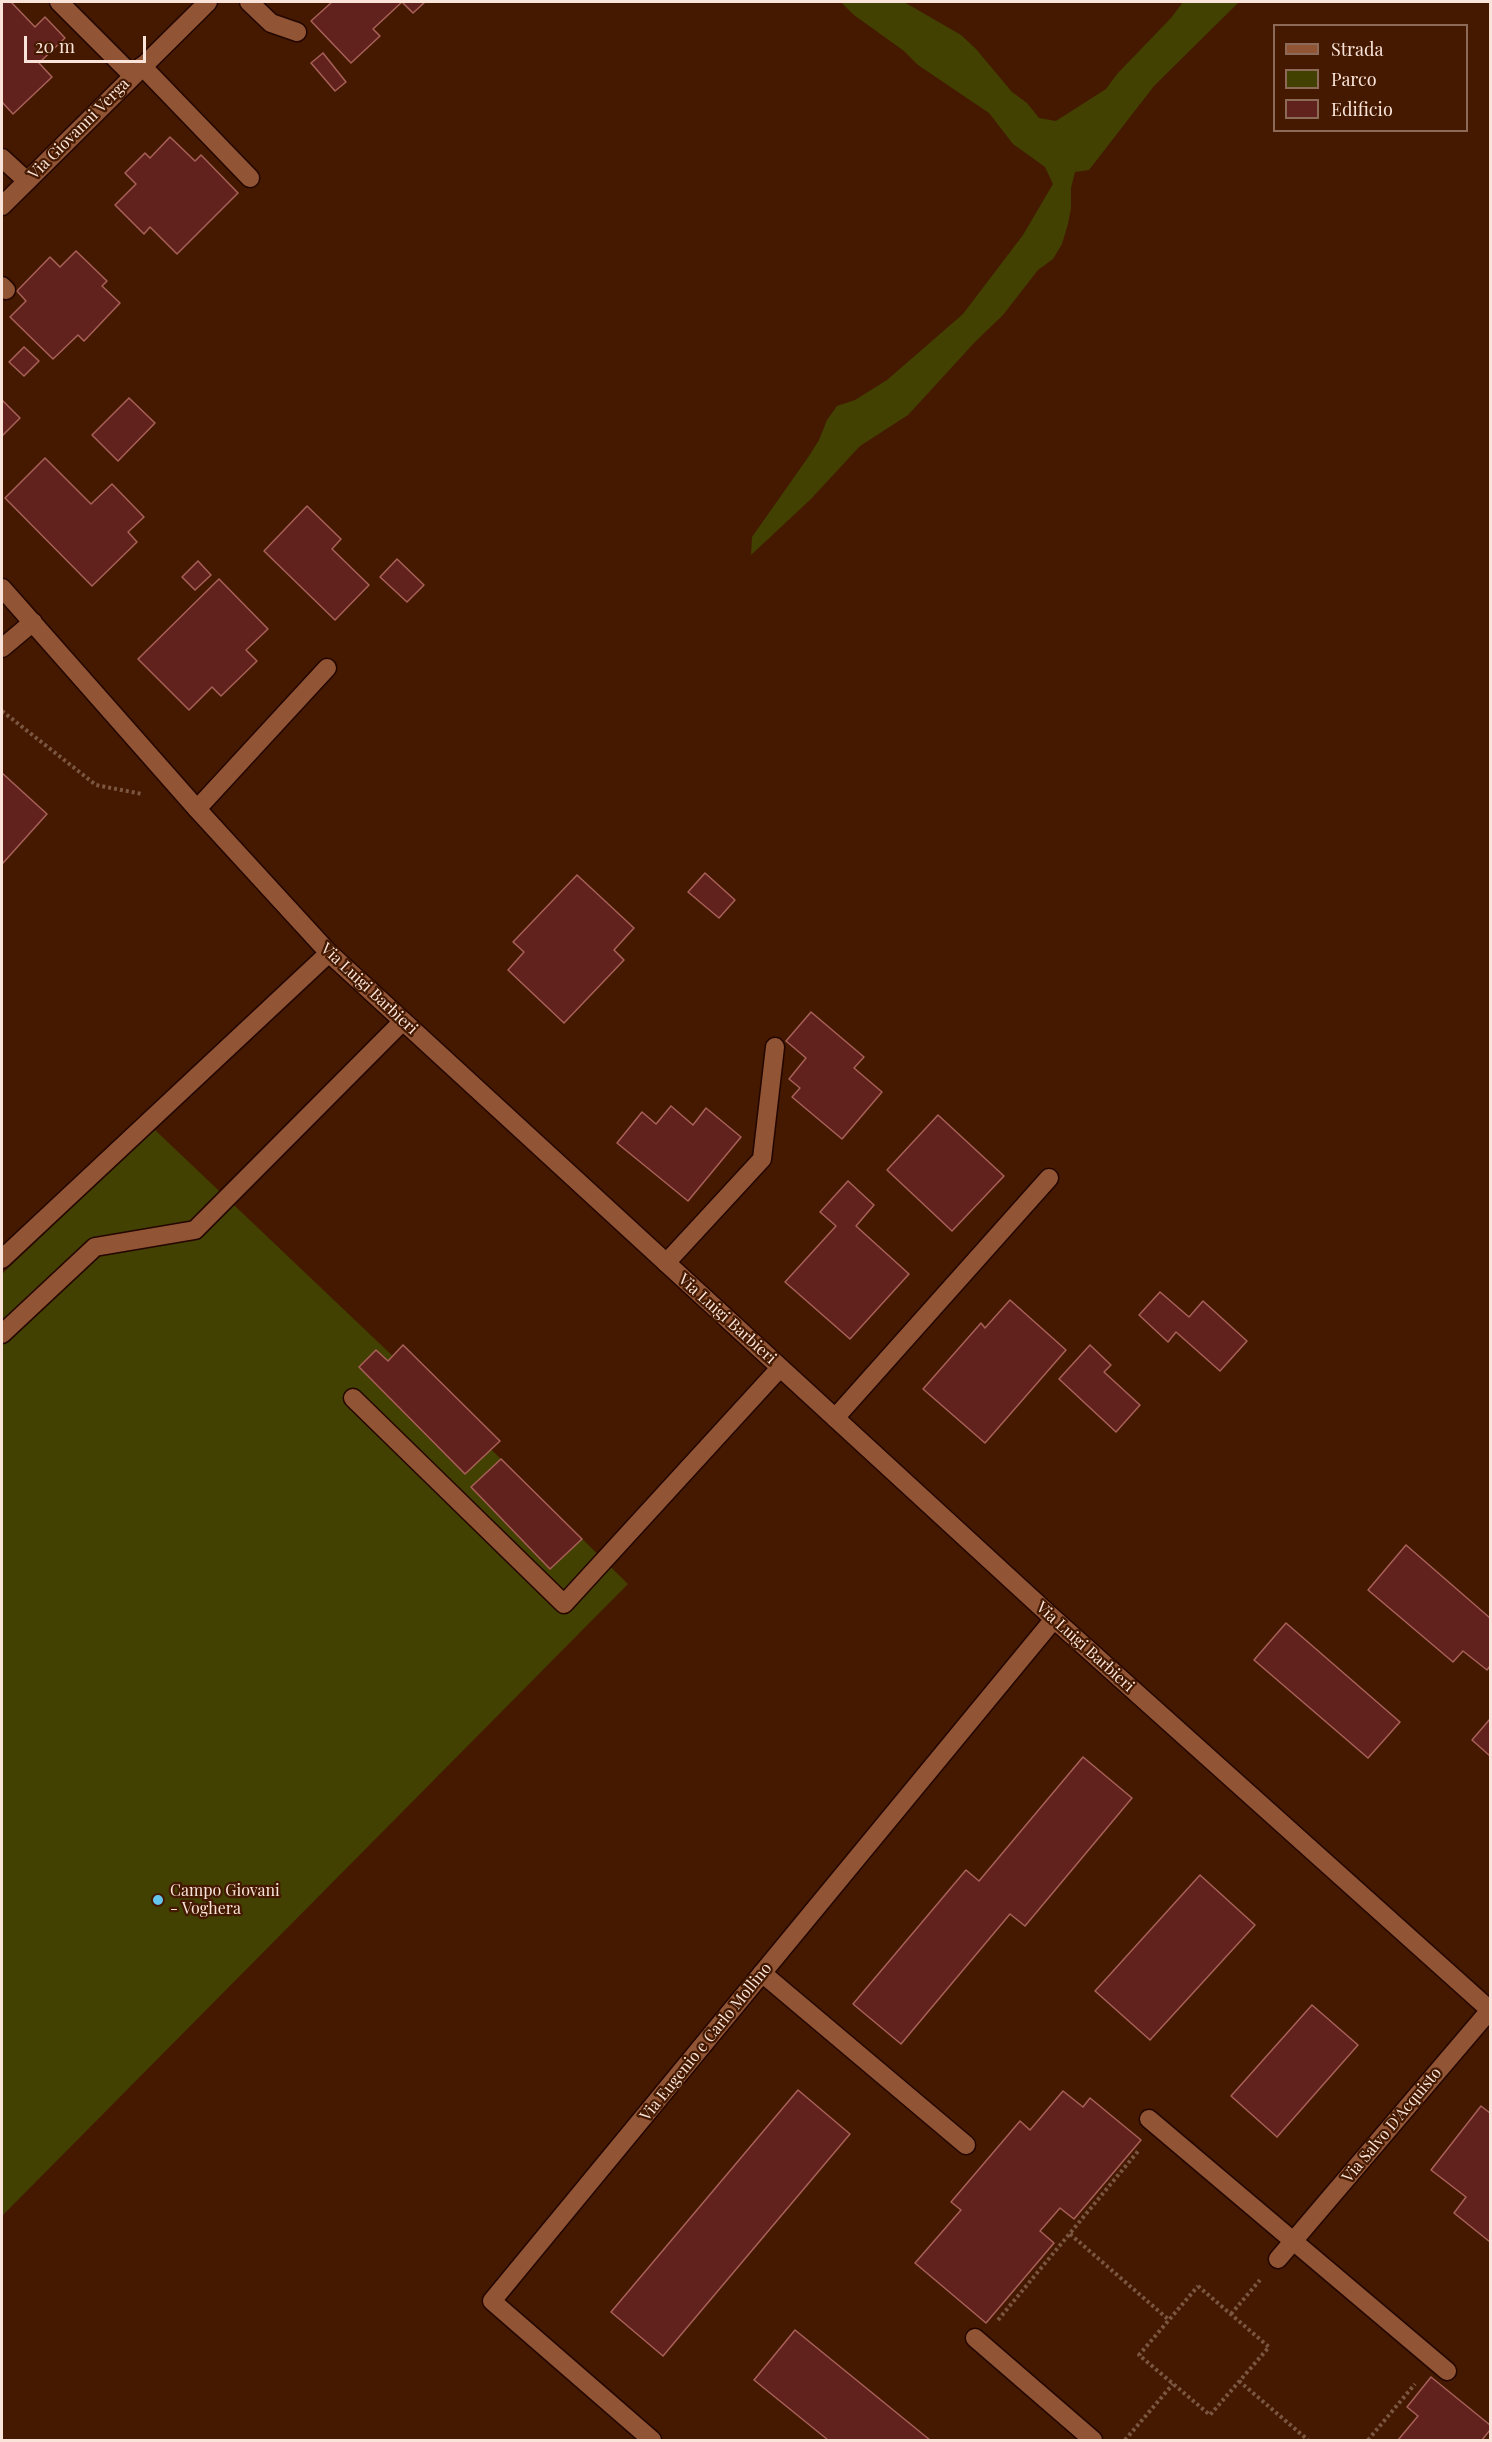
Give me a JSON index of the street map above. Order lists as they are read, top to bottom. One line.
{"streets":{"street":["Via Giovanni Verga","Via Luigi Barbieri","Via Eugenio e Carlo Mollino","Via Salvo D'Acquisto"]},"crossings":[["Via Luigi Barbieri","Via Eugenio e Carlo Mollino"],["Via Luigi Barbieri","Via Salvo D'Acquisto"]],"places":["Campo Giovani - Voghera"],"legend":["Strada","Parco","Edificio"],"scale_bar":"20 m"}
